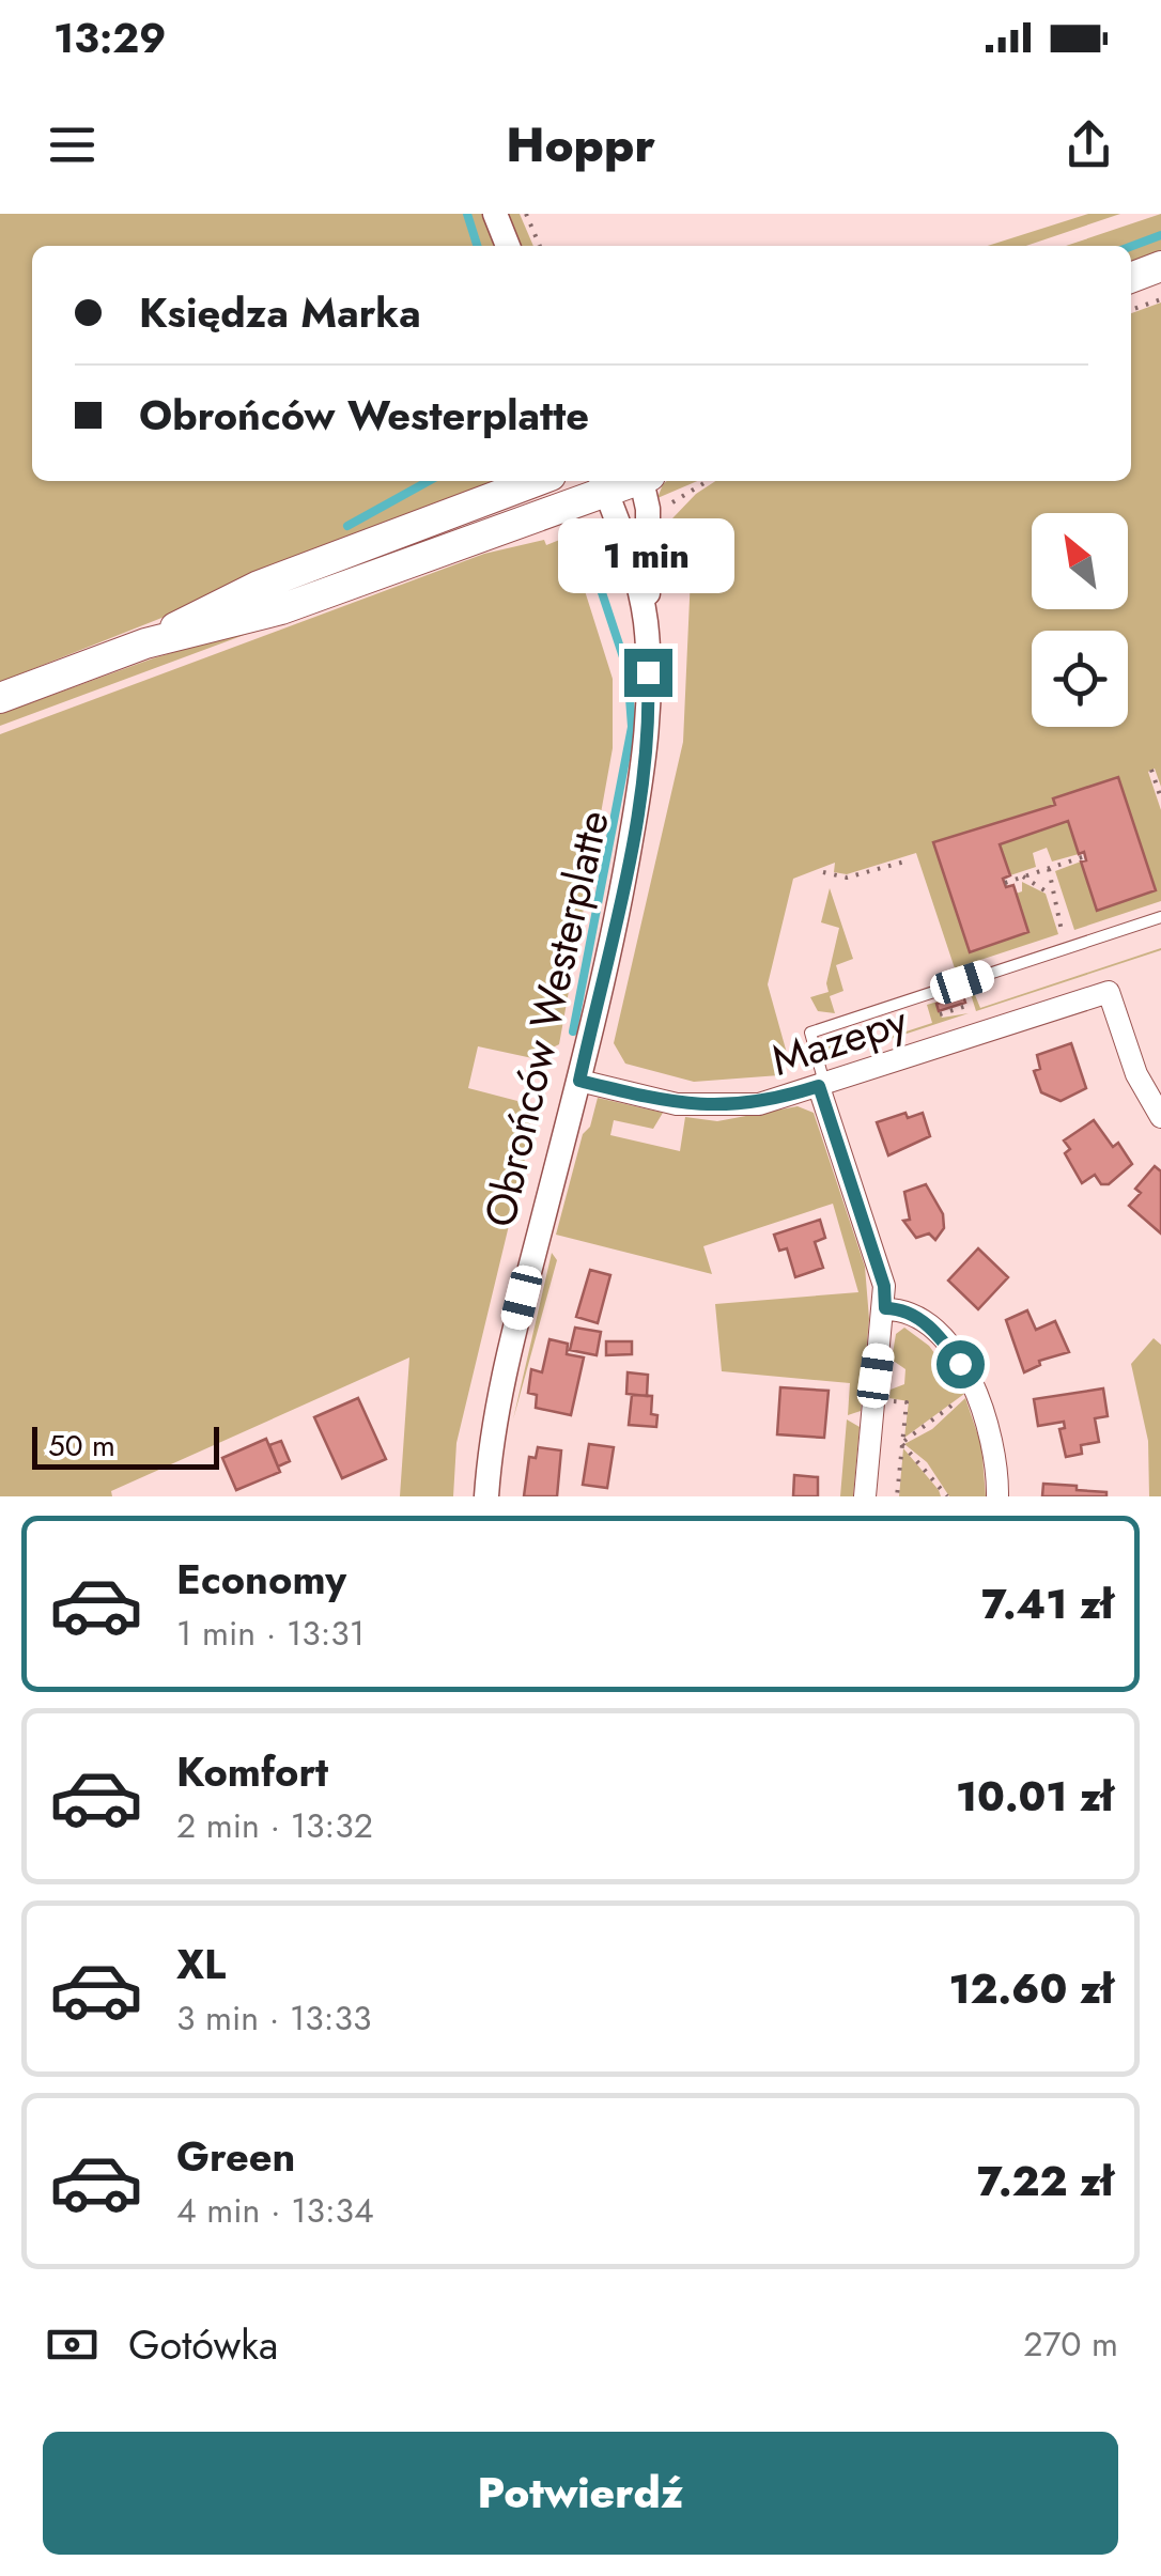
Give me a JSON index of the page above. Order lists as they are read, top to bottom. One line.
{"streets":{"street":["Obrońców Westerplatte","Mazepy"]},"crossings":[["Obrońców Westerplatte","Mazepy"]],"scale_bar":"50 m","north":"top left","page":{"status":"13:29","header":"Hoppr","banner":["Księdza Marka","Obrońców Westerplatte"],"bubble":"1 min","scale":"50 m","list":[{"name":"Economy","note":"1 min · 13:31","value":"7.41 zł"},{"name":"Komfort","note":"2 min · 13:32","value":"10.01 zł"},{"name":"XL","note":"3 min · 13:33","value":"12.60 zł"},{"name":"Green","note":"4 min · 13:34","value":"7.22 zł"}],"pay":["Gotówka","270 m"],"buttons":"Potwierdź"}}
